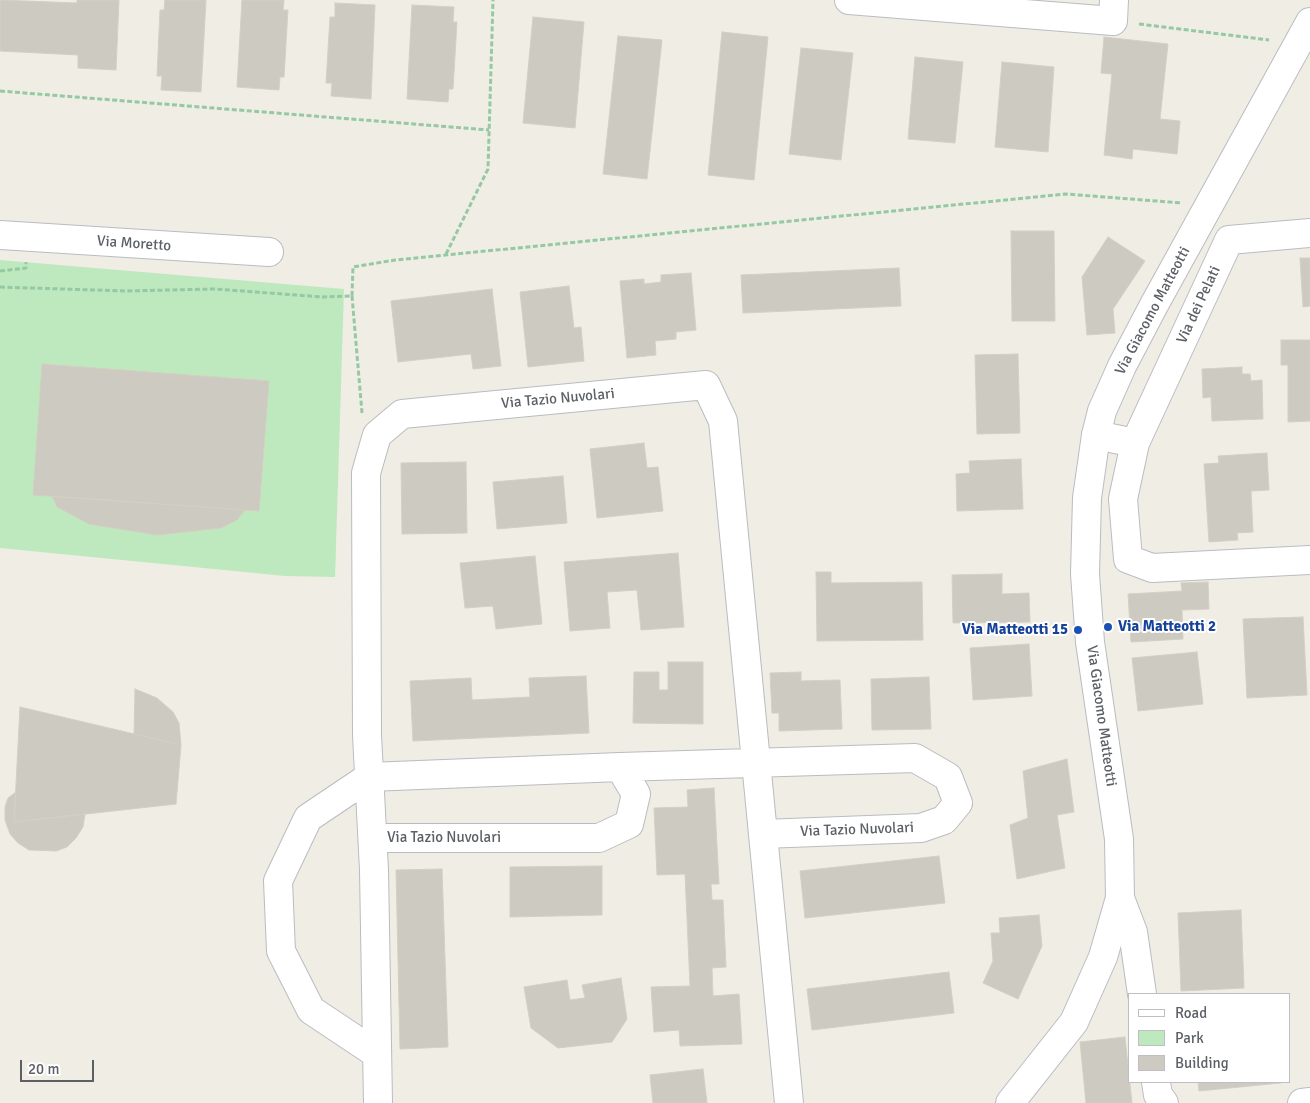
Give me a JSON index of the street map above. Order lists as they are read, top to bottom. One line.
{"streets":{"street":["Via Moretto","Via dei Pelati","Via Giacomo Matteotti","Via Tazio Nuvolari"]},"places":["Via Matteotti 2","Via Matteotti 15"],"legend":["Road","Park","Building"],"scale_bar":"20 m"}
